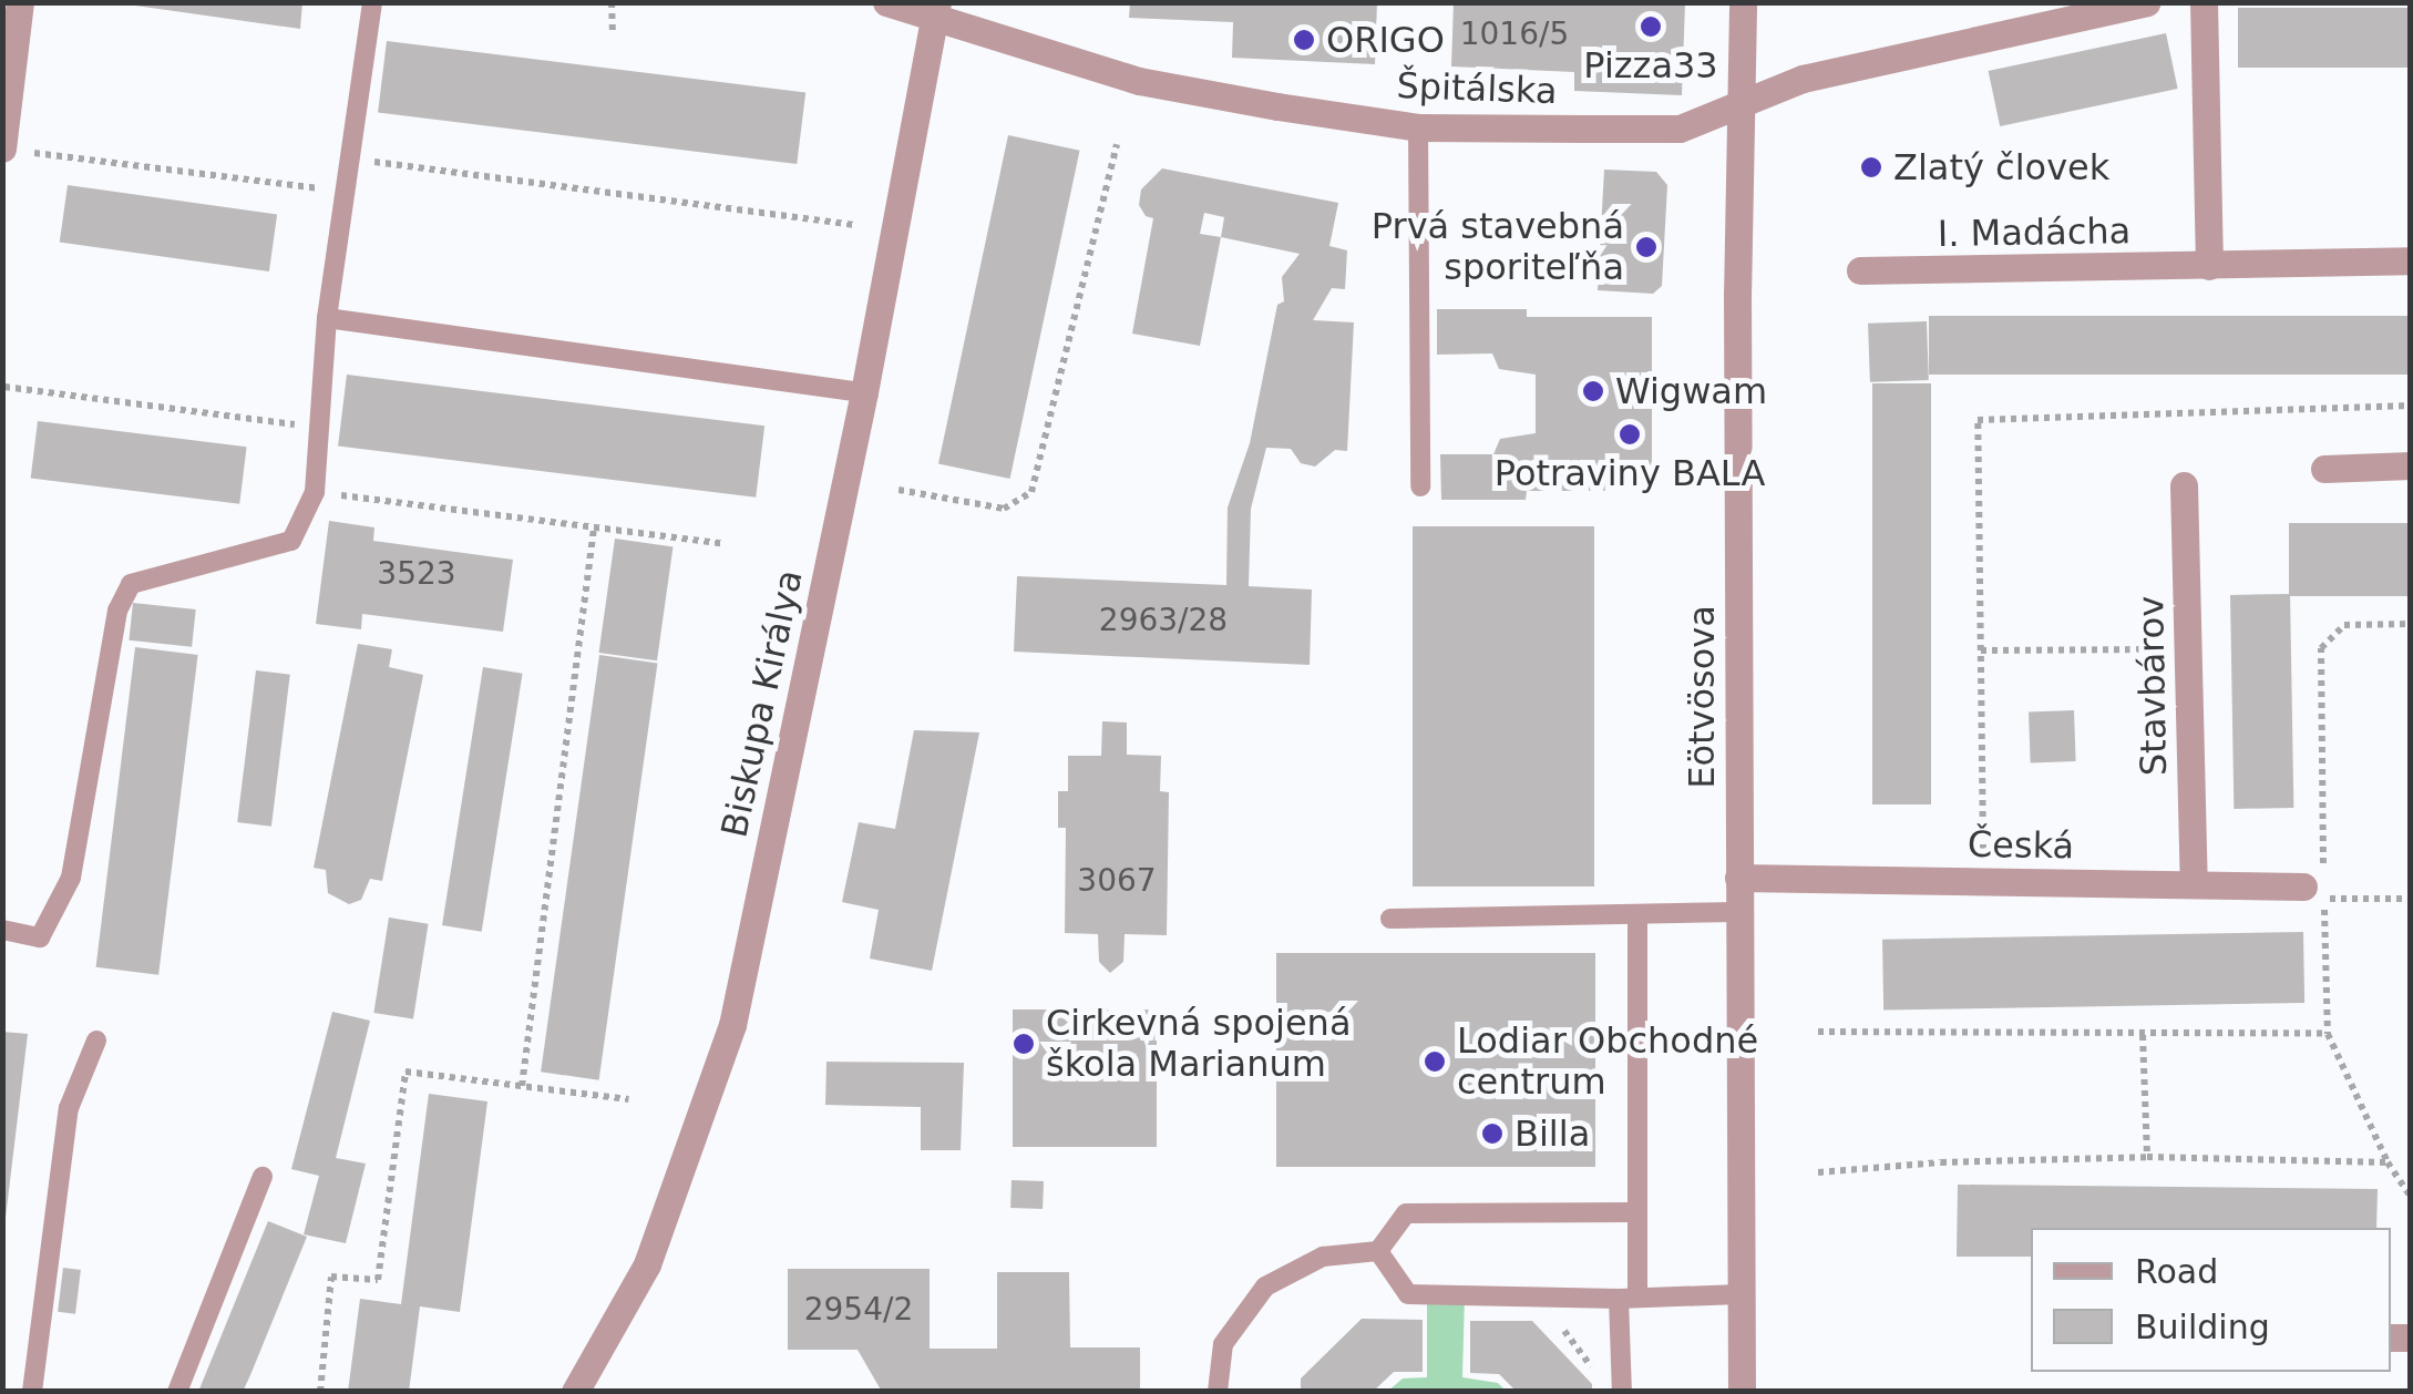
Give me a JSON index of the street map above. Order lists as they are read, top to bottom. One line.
{"streets":{"street":["Špitálska","I. Madácha","Stavbárov","Eötvösova","Biskupa Királya","Česká"]},"crossings":[["Špitálska","Eötvösova"],["Špitálska","Biskupa Királya"],["Stavbárov","Česká"],["Eötvösova","Česká"]],"places":["Pizza33","ORIGO","Zlatý človek","Prvá stavebná sporiteľňa","Wigwam","Potraviny BALA","Cirkevná spojená škola Marianum","Lodiar Obchodné centrum","Billa"],"house_numbers":["1016/5","3523","2963/28","3067","2954/2"],"legend":["Road","Building"]}
